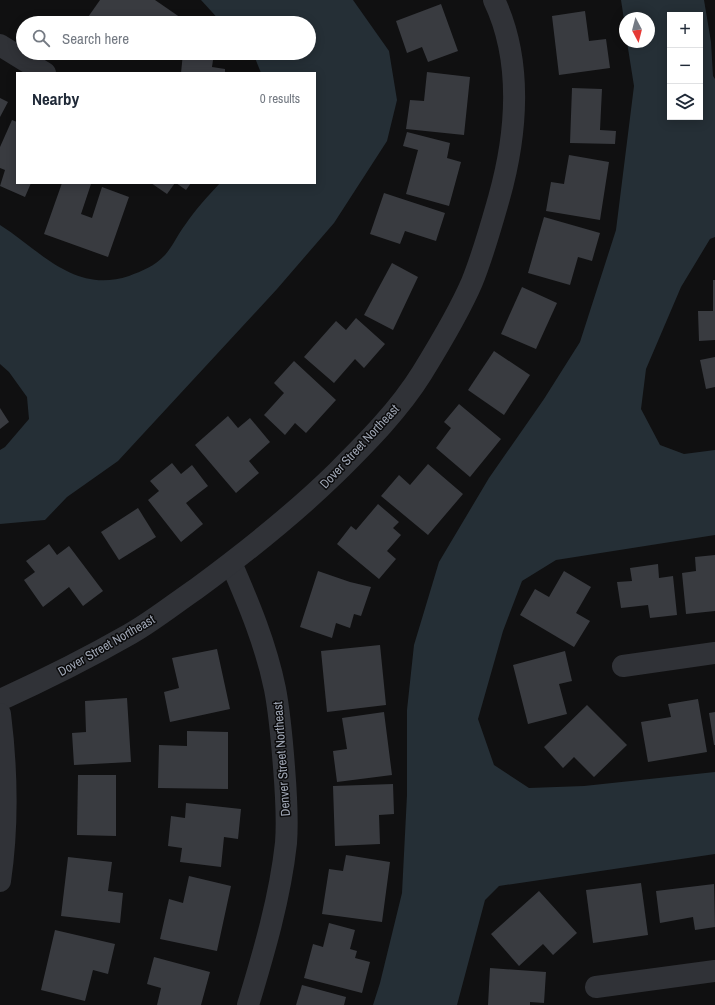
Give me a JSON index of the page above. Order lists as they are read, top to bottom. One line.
{"streets":{"street":["Dover Street Northeast","Denver Street Northeast"]},"crossings":[["Dover Street Northeast","Denver Street Northeast"]],"north":"bottom","page":{"map_buttons":["+","−"],"search":"Search here","heading":["Nearby","0 results"]}}
